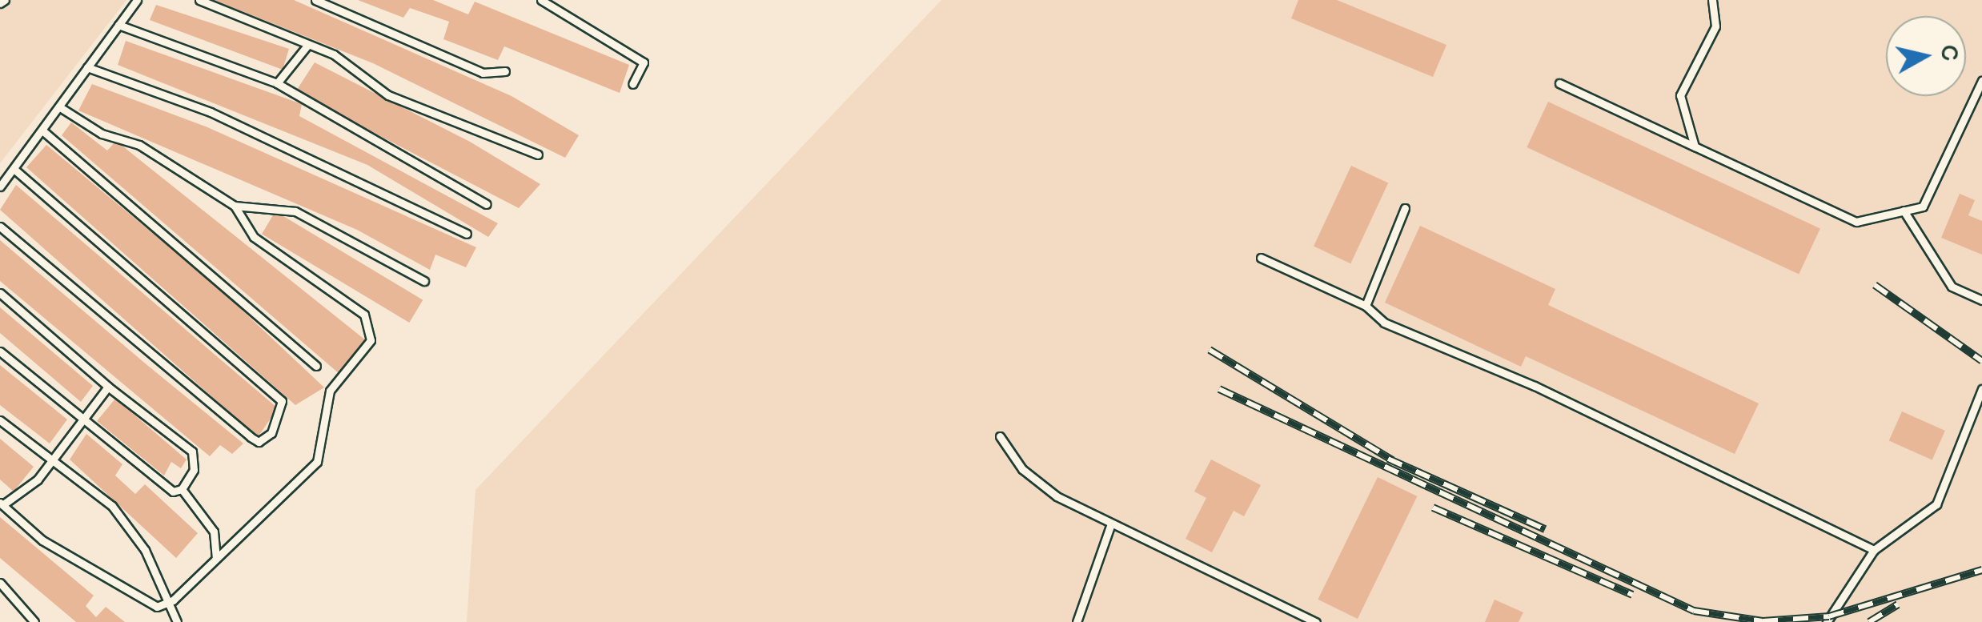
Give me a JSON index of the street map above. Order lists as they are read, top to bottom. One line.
{"north":"right"}
